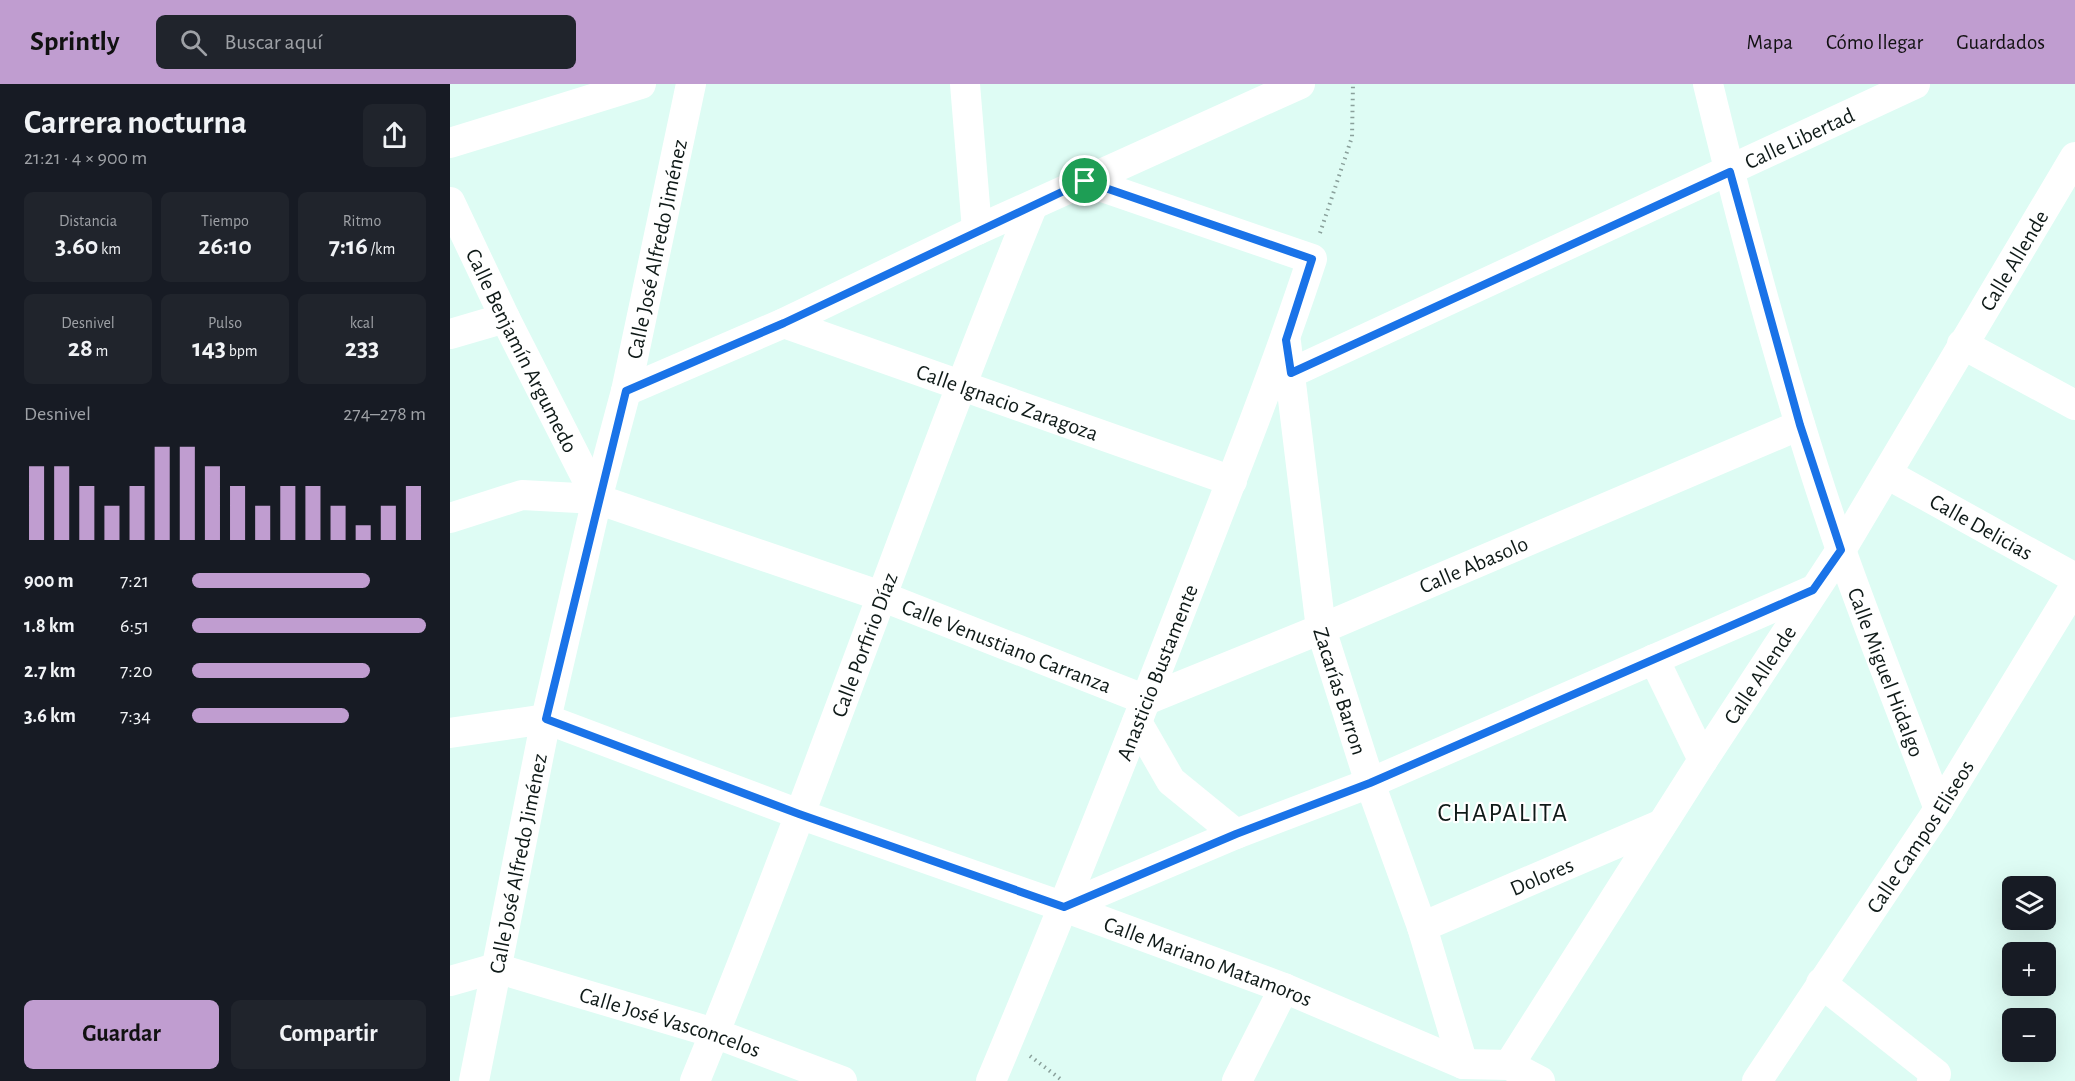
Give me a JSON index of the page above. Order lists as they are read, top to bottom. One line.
{"streets":{"street":["Calle Libertad","Calle José Alfredo Jiménez","Calle Allende","Calle Benjamín Argumedo","Calle Ignacio Zaragoza","Calle Delicias","Calle Abasolo","Calle Porfirio Díaz","Calle Venustiano Carranza","Anasticio Bustamente","Calle Miguel Hidalgo","Zacarías Barron","Calle Campos Eliseos","Dolores","Calle Mariano Matamoros","Calle José Vasconcelos"]},"crossings":[["Calle Libertad","Calle Miguel Hidalgo"],["Calle Libertad","Zacarías Barron"],["Calle José Alfredo Jiménez","Calle Benjamín Argumedo"],["Calle José Alfredo Jiménez","Calle Venustiano Carranza"],["Calle José Alfredo Jiménez","Calle Mariano Matamoros"],["Calle José Alfredo Jiménez","Calle José Vasconcelos"],["Calle Allende","Calle Delicias"],["Calle Allende","Calle Miguel Hidalgo"],["Calle Allende","Dolores"],["Calle Benjamín Argumedo","Calle Venustiano Carranza"],["Calle Ignacio Zaragoza","Calle Porfirio Díaz"],["Calle Ignacio Zaragoza","Anasticio Bustamente"],["Calle Abasolo","Calle Venustiano Carranza"],["Calle Abasolo","Anasticio Bustamente"],["Calle Abasolo","Calle Miguel Hidalgo"],["Calle Abasolo","Zacarías Barron"],["Calle Porfirio Díaz","Calle Venustiano Carranza"],["Calle Porfirio Díaz","Calle Mariano Matamoros"],["Calle Porfirio Díaz","Calle José Vasconcelos"],["Calle Venustiano Carranza","Anasticio Bustamente"],["Anasticio Bustamente","Zacarías Barron"],["Anasticio Bustamente","Calle Mariano Matamoros"],["Calle Miguel Hidalgo","Calle Campos Eliseos"],["Zacarías Barron","Dolores"],["Zacarías Barron","Calle Mariano Matamoros"]],"districts":["CHAPALITA"],"page":{"header":"Sprintly","search":"Buscar aquí","nav":["Mapa","Cómo llegar","Guardados"],"heading":["Carrera nocturna","21:21 · 4 × 900 m"],"stats":[["Distancia","3.60 km"],["Tiempo","26:10"],["Ritmo","7:16 /km"],["Desnivel","28 m"],["Pulso","143 bpm"],["kcal","233"]],"chart":["Desnivel","274–278 m"],"list":[{"name":"900 m","note":"7:21"},{"name":"1.8 km","note":"6:51"},{"name":"2.7 km","note":"7:20"},{"name":"3.6 km","note":"7:34"}],"map_buttons":["+","−"],"buttons":["Guardar","Compartir"]}}
